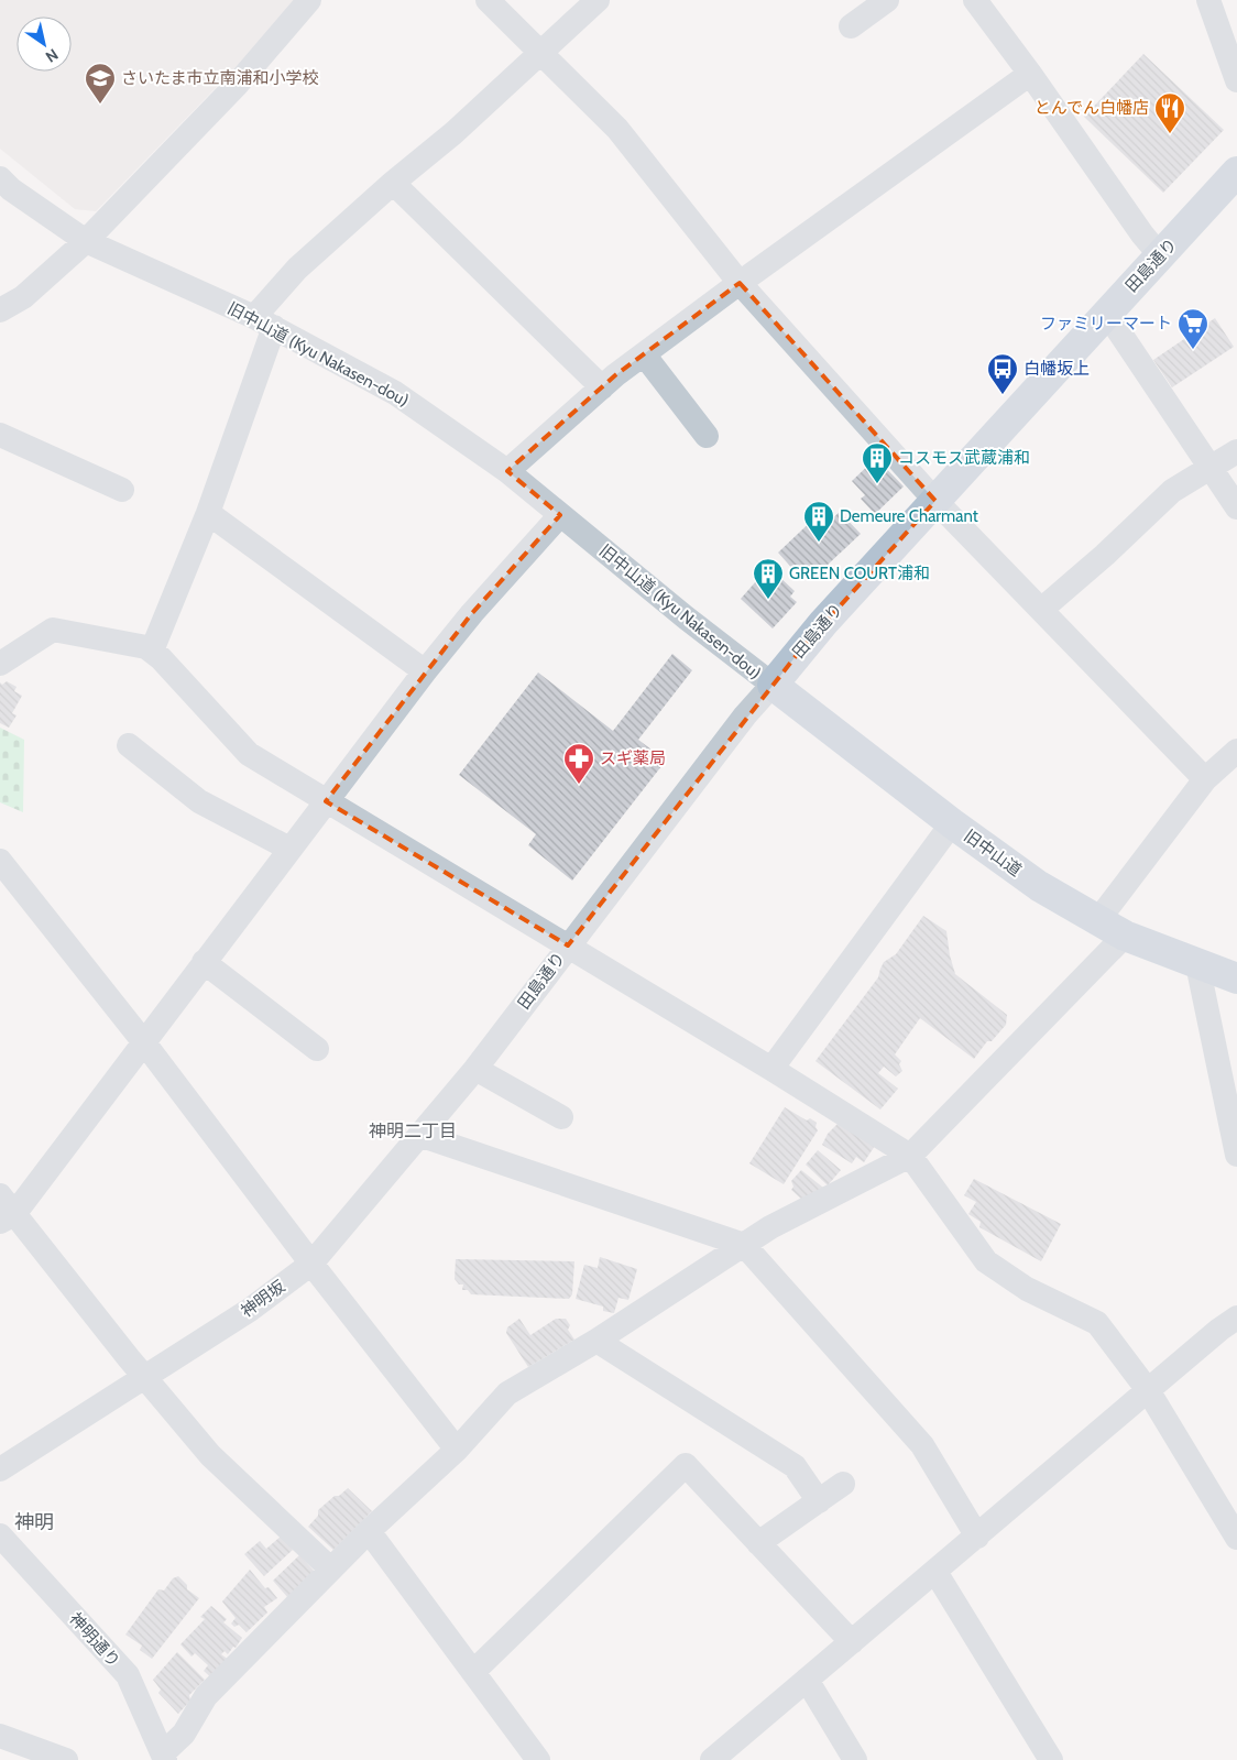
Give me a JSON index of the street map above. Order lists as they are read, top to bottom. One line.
{"streets":{"main road":["田島通り","旧中山道"],"street":["旧中山道 (Kyu Nakasen-dou)","神明坂","神明通り"]},"crossings":[["田島通り","旧中山道 (Kyu Nakasen-dou)"],["田島通り","旧中山道"],["田島通り","神明坂"],["旧中山道 (Kyu Nakasen-dou)","旧中山道"]],"districts":["神明二丁目","神明"],"places":{"school or university":["さいたま市立南浦和小学校"],"restaurant":["とんでん白幡店"],"supermarket":["ファミリーマート"],"bus stop":["白幡坂上"],"building":["コスモス武蔵浦和","Demeure Charmant","GREEN COURT浦和"],"pharmacy":["スギ薬局"]},"north":"bottom right"}
